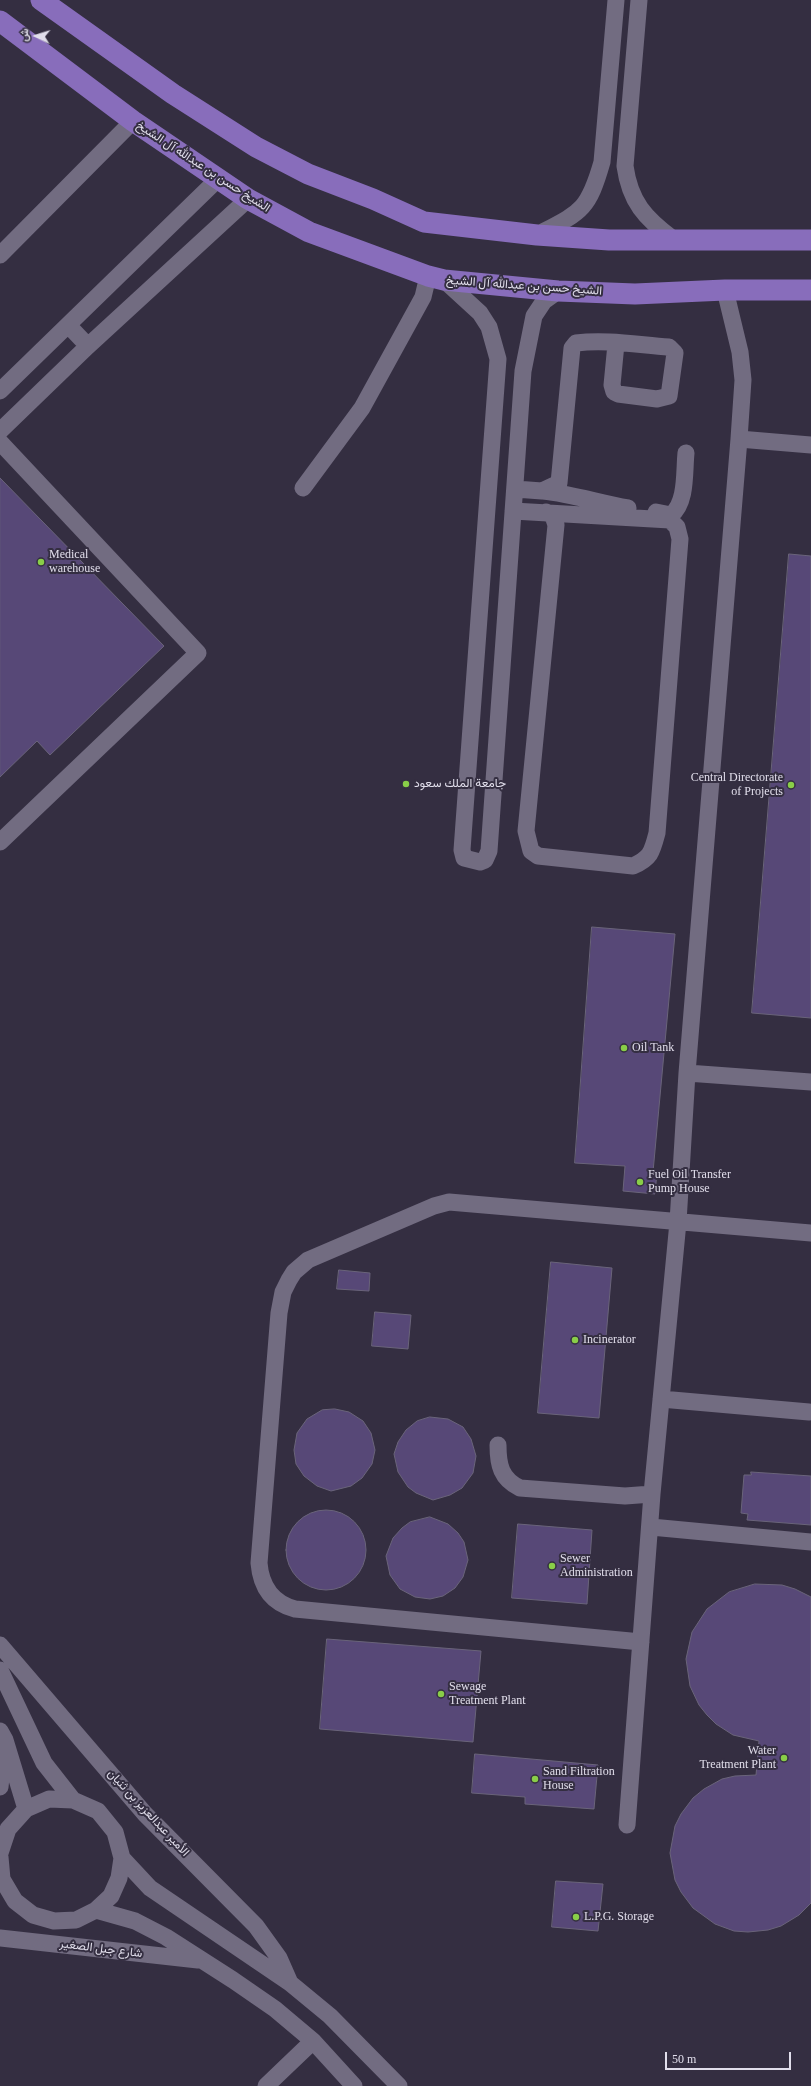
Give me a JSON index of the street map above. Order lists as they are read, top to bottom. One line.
{"streets":{"main road":["الشيخ حسن بن عبدالله آل الشيخ"],"street":["الأمير عبدالعزيز بن ثنيان","شارع جبل الصغير"]},"places":["Medical warehouse","جامعة الملك سعود","Central Directorate of Projects","Oil Tank","Fuel Oil Transfer Pump House","Incinerator","Sewer Administration","Sewage Treatment Plant","Water Treatment Plant","Sand Filtration House","L.P.G. Storage"],"scale_bar":"50 m","north":"left"}
